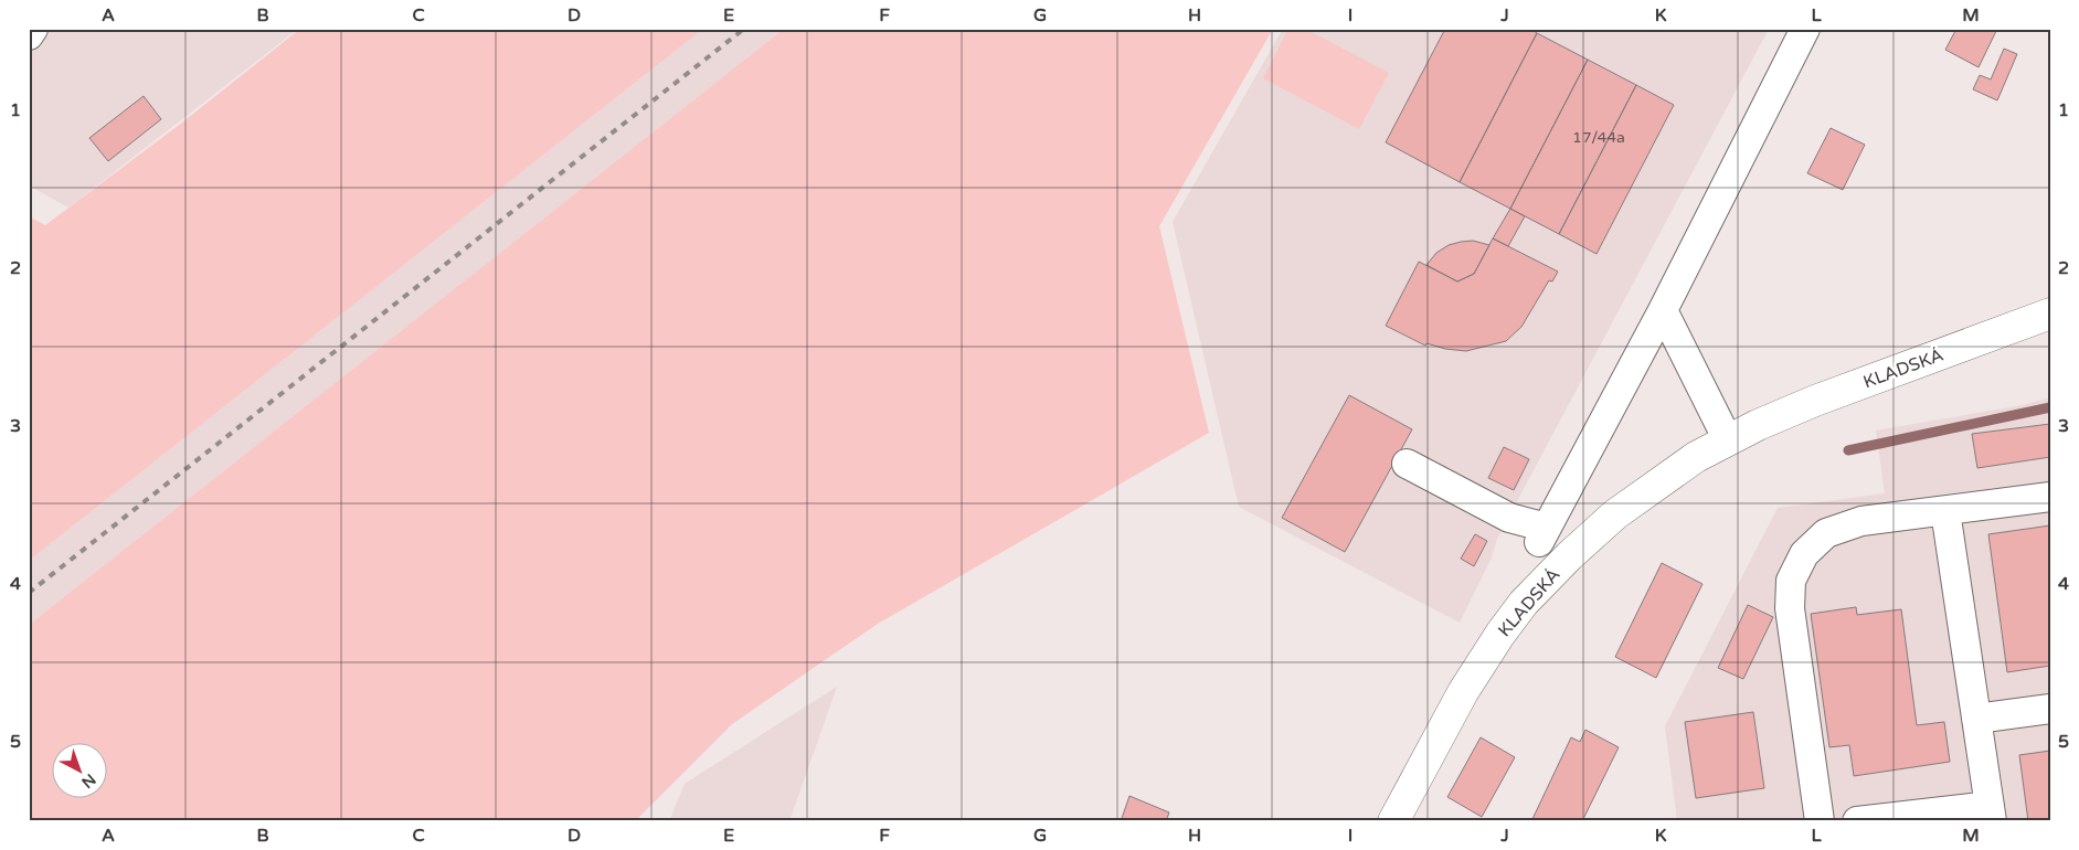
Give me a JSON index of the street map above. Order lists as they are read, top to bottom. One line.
{"streets":{"main road":["KLADSKÁ"]},"house_numbers":["17/44a"],"north":"bottom right","grid":{"columns":["A","B","C","D","E","F","G","H","I","J","K","L","M"],"rows":["1","2","3","4","5"]}}
